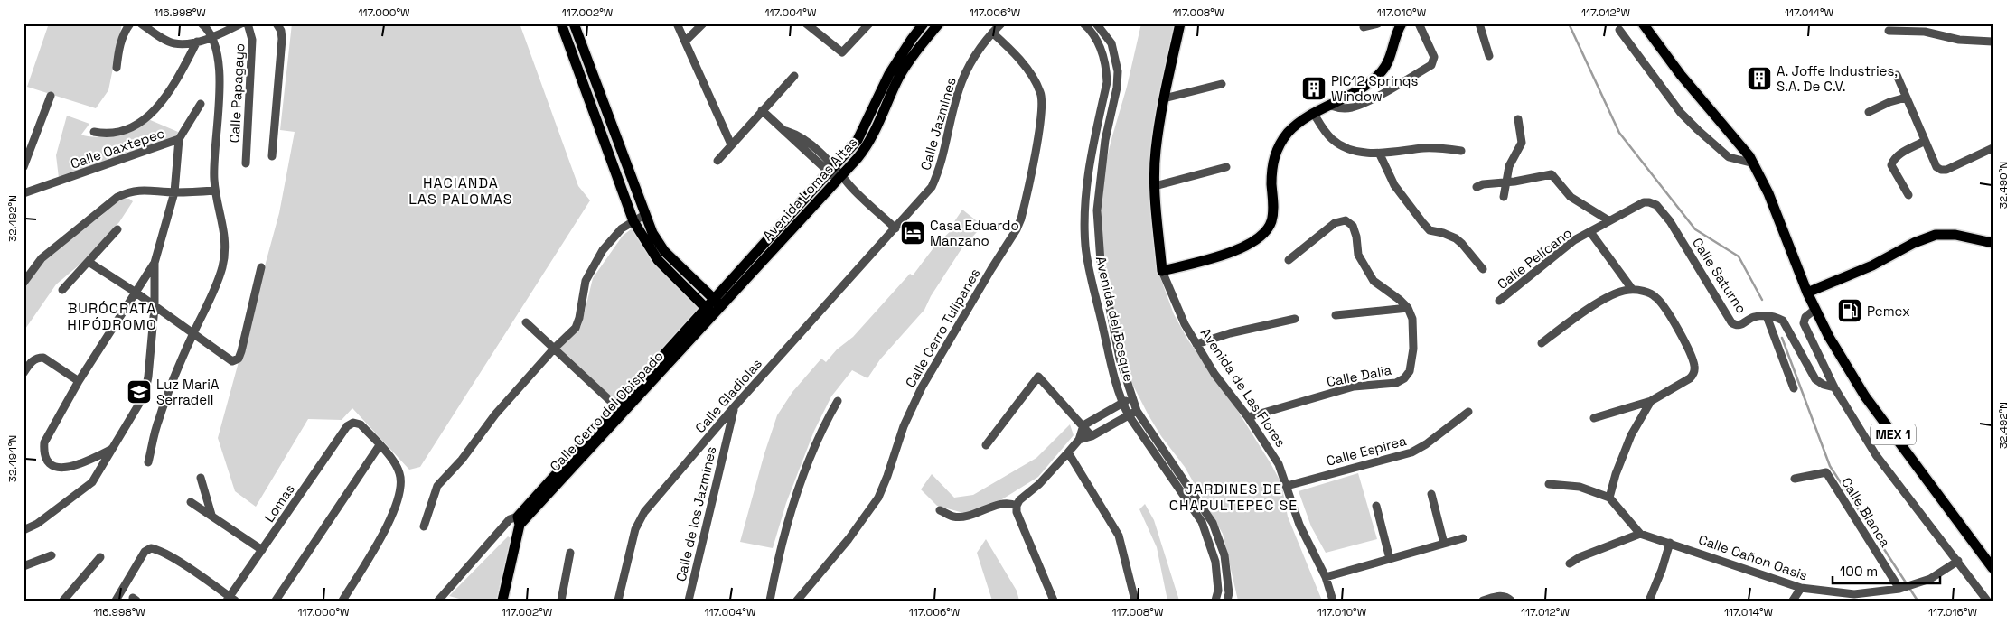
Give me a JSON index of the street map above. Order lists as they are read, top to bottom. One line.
{"streets":{"main road":["Avenida Lomas Altas","Avenida de Las Flores","Calle Cerro del Obispado","MEX 1"],"street":["Calle Papagayo","Calle Jazmines","Calle Oaxtepec","Calle Pelícano","Calle Saturno","Avenida del Bosque","Calle Cerro Tulipanes","Calle Dalia","Calle Gladiolas","Calle Espirea","Lomas","Calle Blanca","Calle de los Jazmines","Calle Cañon Oasis"]},"crossings":[["Calle Jazmines","Calle Cerro Tulipanes"],["Calle Jazmines","Calle Gladiolas"],["Avenida Lomas Altas","Calle Cerro del Obispado"],["Calle Pelícano","Calle Saturno"],["Calle Dalia","Avenida de Las Flores"],["Avenida de Las Flores","Calle Espirea"],["Calle Gladiolas","Calle de los Jazmines"],["Calle Blanca","Calle Cañon Oasis"]],"districts":["HACIANDA LAS PALOMAS","BURÓCRATA HIPÓDROMO","JARDINES DE CHAPULTEPEC SE"],"places":{"building":["A. Joffe Industries, S.A. De C.V.","PIC12 Springs Window"],"hotel":["Casa Eduardo Manzano"],"fuel station":["Pemex"],"school or university":["Luz MariA Serradell"]},"scale_bar":"100 m","coordinates":["116.998°W","117.000°W","117.002°W","117.004°W","117.006°W","117.008°W","117.010°W","117.012°W","117.014°W","32.490°N","32.492°N","32.494°N","117.016°W"]}
